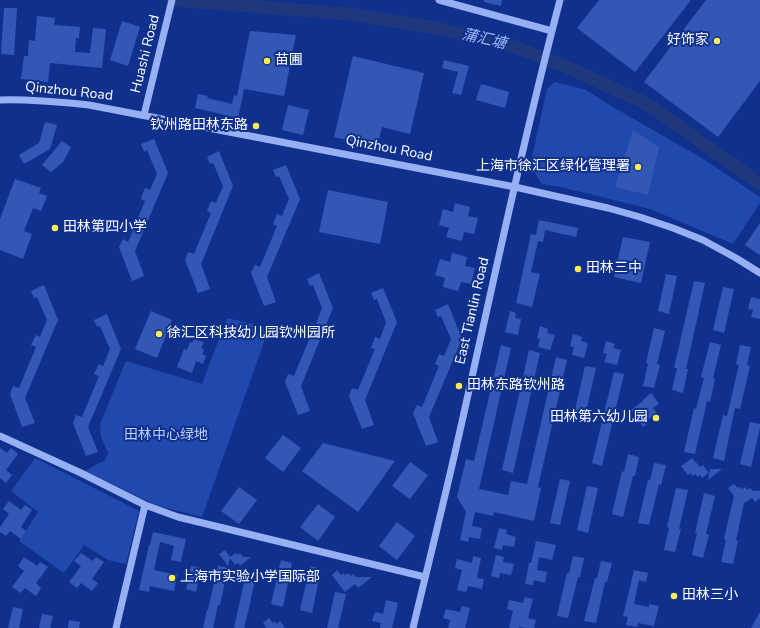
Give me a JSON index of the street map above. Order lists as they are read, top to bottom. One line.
{"streets":{"street":["Huashi Road","Qinzhou Road","East Tianlin Road"]},"crossings":[["Huashi Road","Qinzhou Road"],["Qinzhou Road","East Tianlin Road"]],"water":["蒲汇塘"],"parks":["田林中心绿地"],"places":["好饰家","苗圃","钦州路田林东路","上海市徐汇区绿化管理署","田林第四小学","田林三中","徐汇区科技幼儿园钦州园所","田林东路钦州路","田林第六幼儿园","上海市实验小学国际部","田林三小"]}
